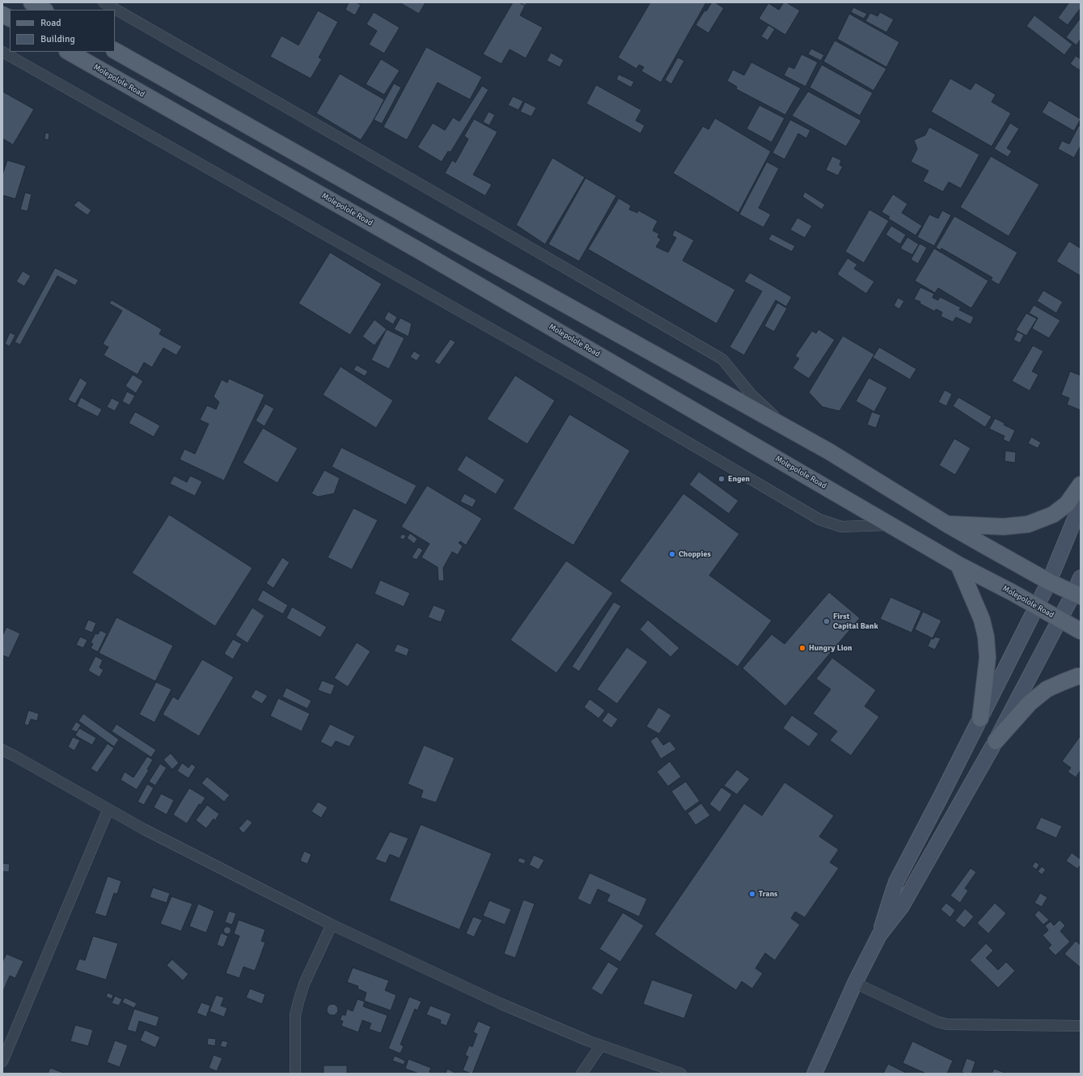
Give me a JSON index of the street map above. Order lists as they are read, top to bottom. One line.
{"streets":{"main road":["Molepolole Road"]},"places":["Engen","Choppies","First Capital Bank","Hungry Lion","Trans"],"legend":["Road","Building"]}
